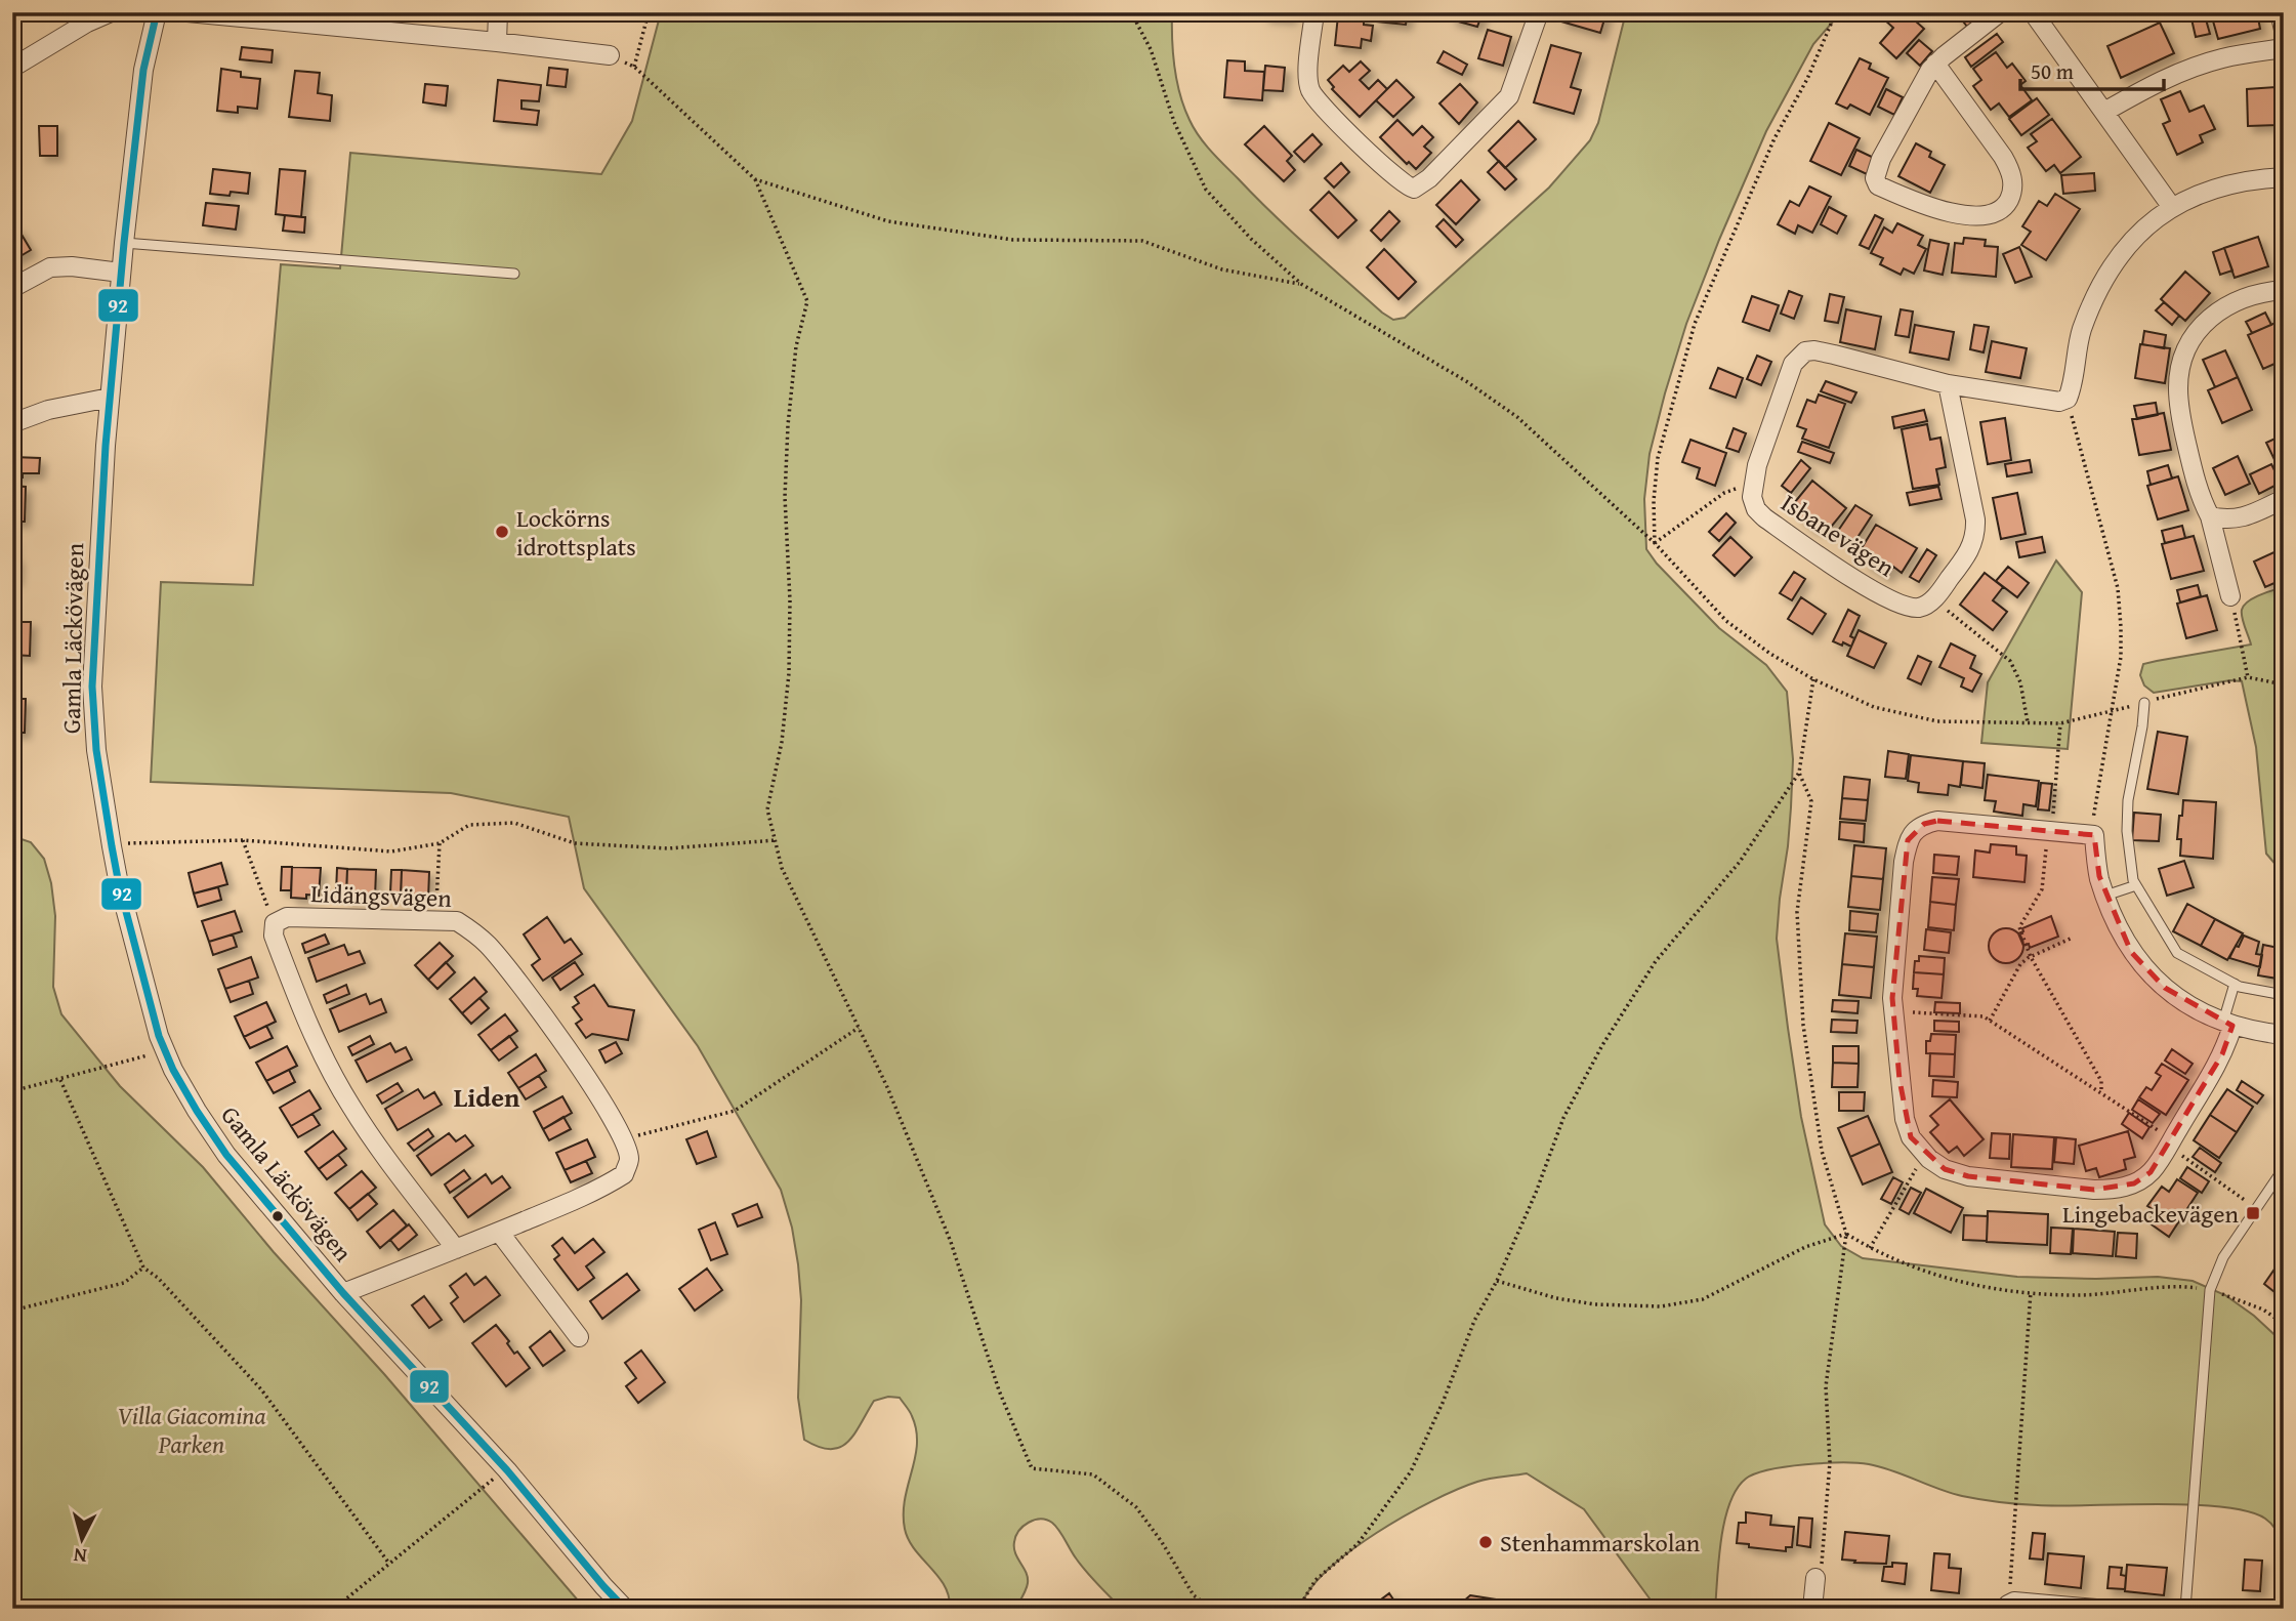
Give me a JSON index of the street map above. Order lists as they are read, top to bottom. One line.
{"streets":{"street":["Isbanevägen","Gamla Läckövägen","Lidängsvägen"]},"crossings":[["Gamla Läckövägen","Lidängsvägen"]],"districts":["Liden"],"parks":["Villa Giacomina Parken"],"places":{"other":["Lockörns idrottsplats","Stenhammarskolan"],"transit":["Lingebackevägen"]},"lines":["transit line 92"],"scale_bar":"50 m","north":"bottom"}
